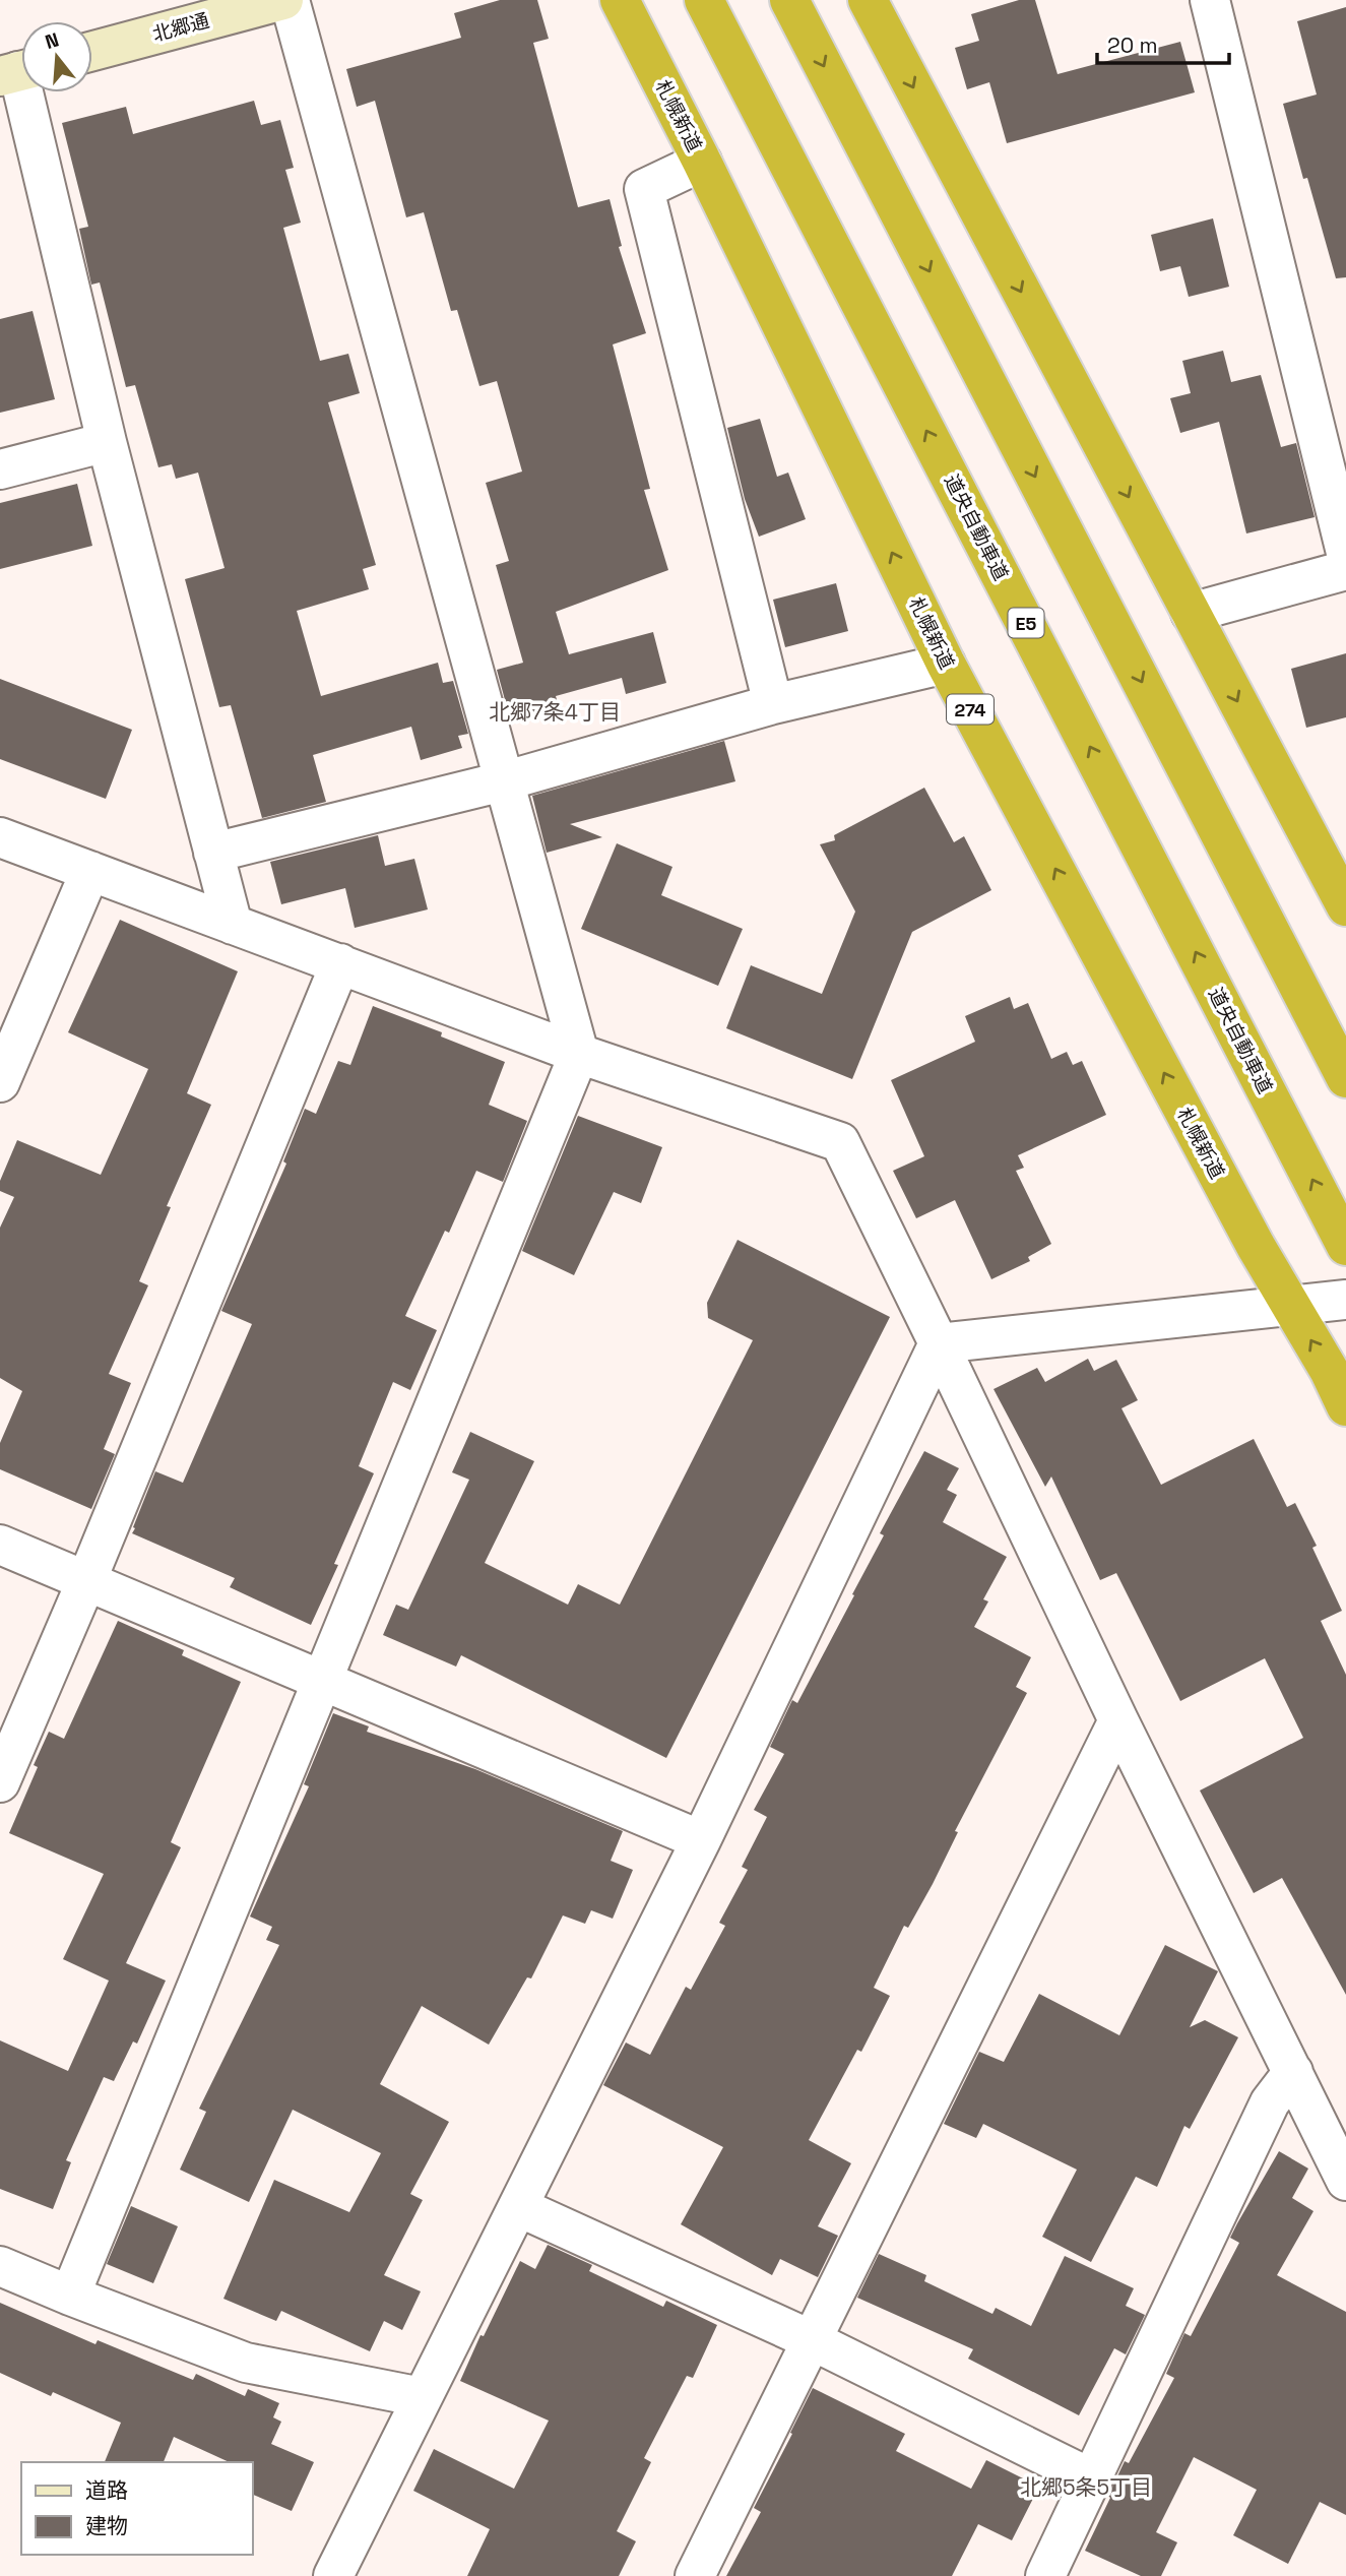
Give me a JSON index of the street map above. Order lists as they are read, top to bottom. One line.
{"streets":{"highway":["札幌新道","道央自動車道","E5","274"],"street":["北郷通"]},"districts":["北郷7条4丁目","北郷5条5丁目"],"legend":["道路","建物"],"scale_bar":"20 m","north":"top"}
